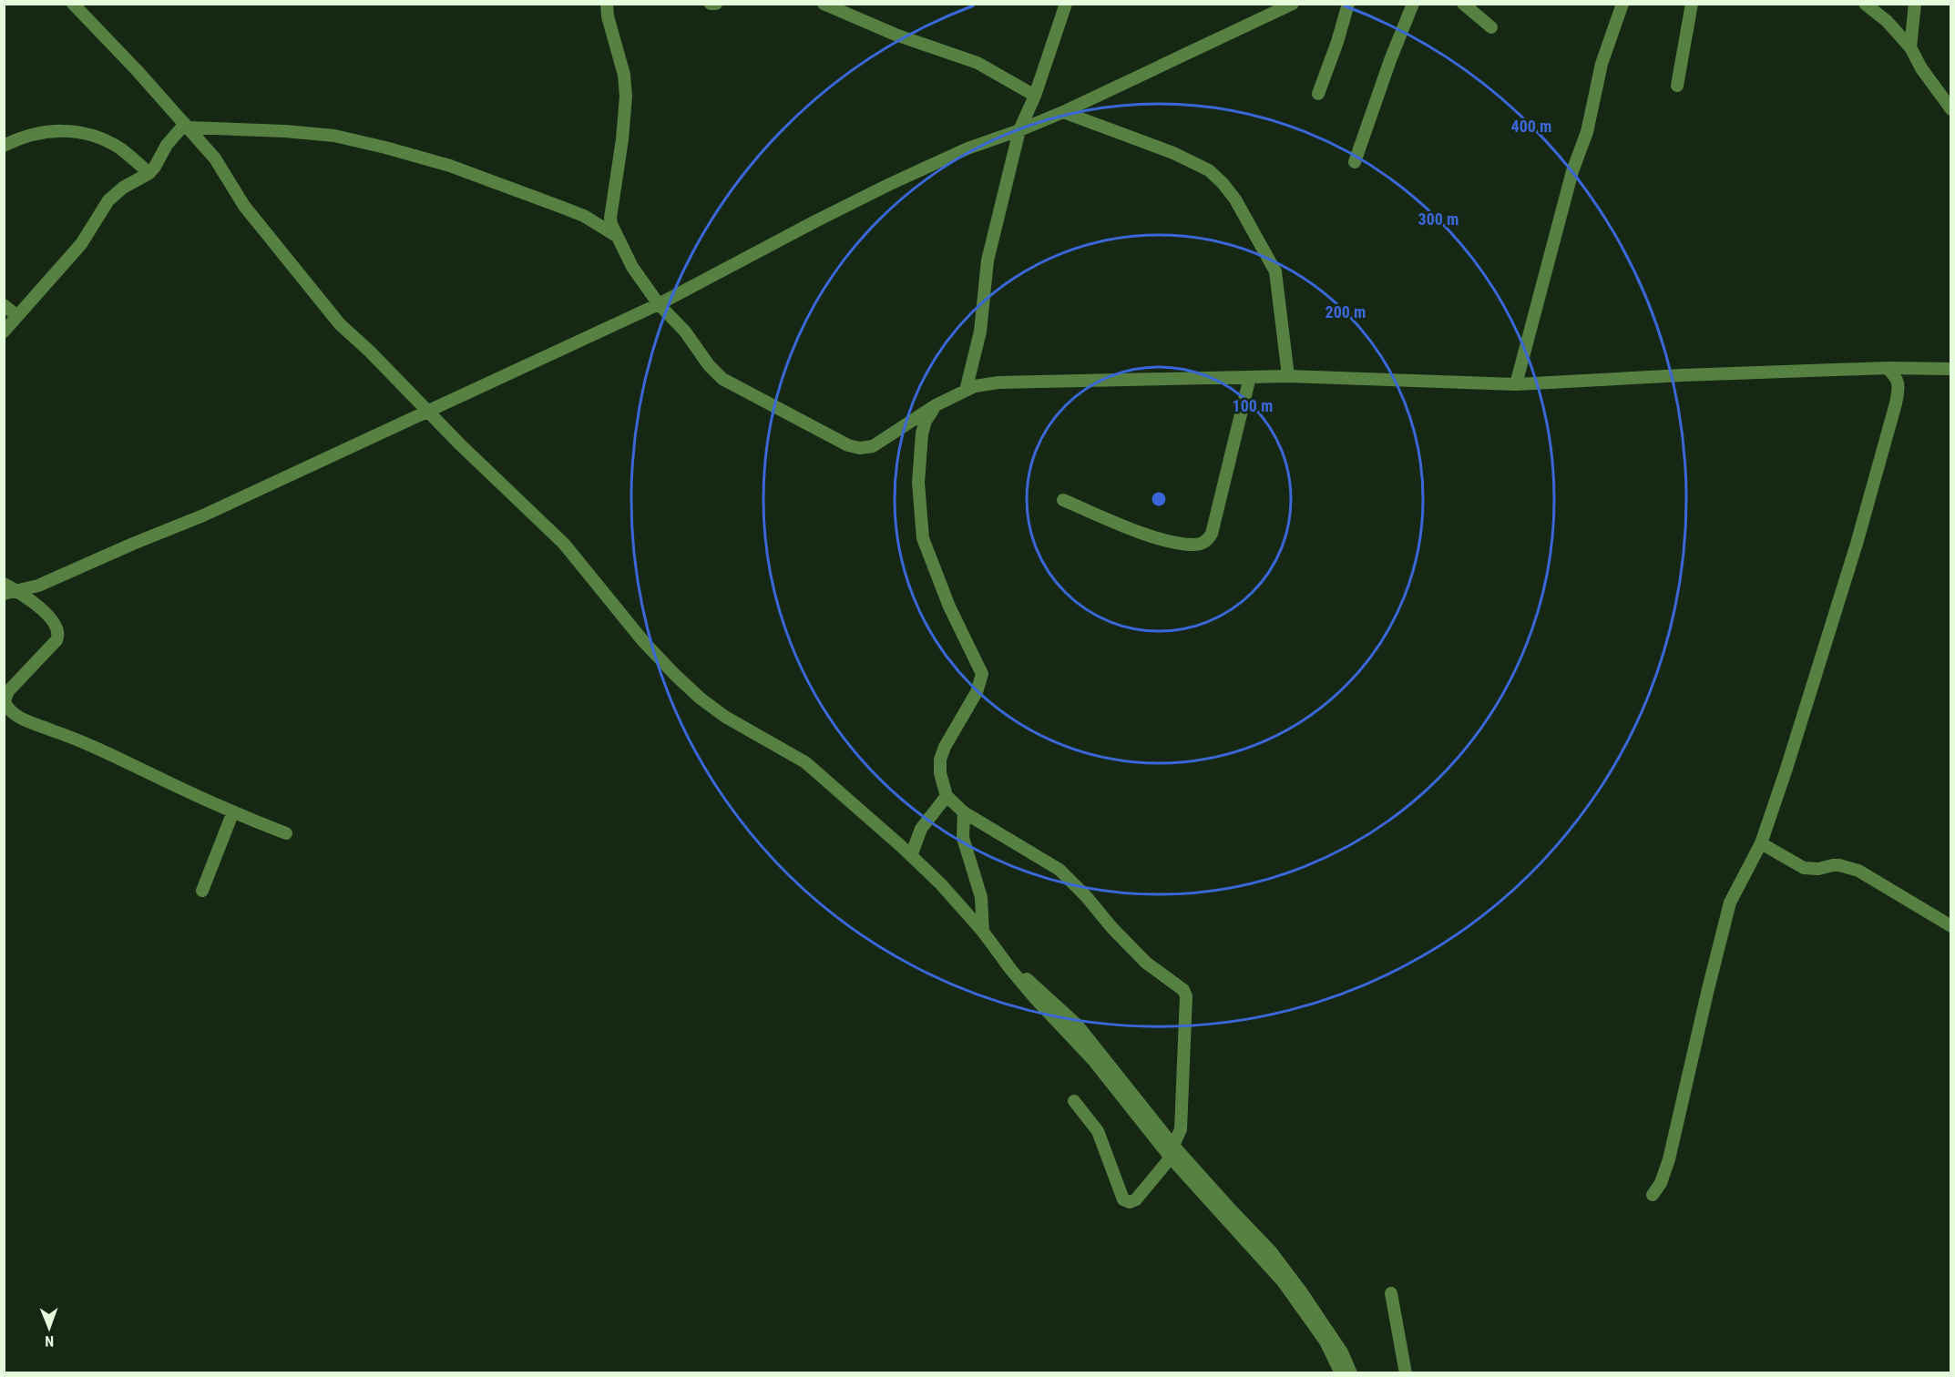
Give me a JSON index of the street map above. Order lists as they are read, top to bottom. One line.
{"north":"bottom","rings":["400 m","300 m","200 m","100 m"]}
